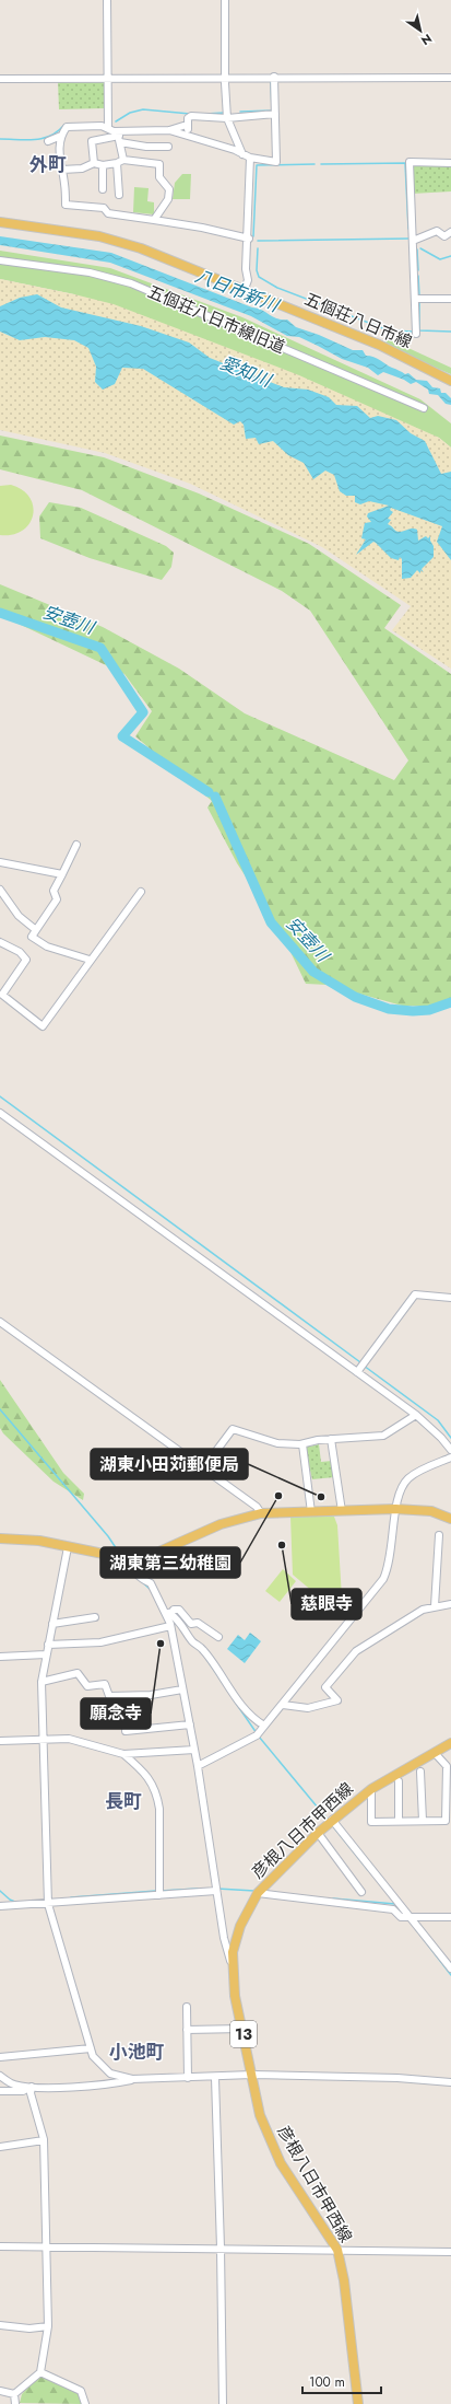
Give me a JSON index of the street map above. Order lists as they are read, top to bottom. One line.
{"streets":{"main road":["五個荘八日市線","彦根八日市甲西線","13"],"street":["五個荘八日市線旧道"]},"districts":["外町","長町","小池町"],"water":["八日市新川","愛知川","安壺川"],"places":["湖東第三幼稚園","湖東小田苅郵便局","慈眼寺","願念寺"],"scale_bar":"100 m","north":"bottom right"}
